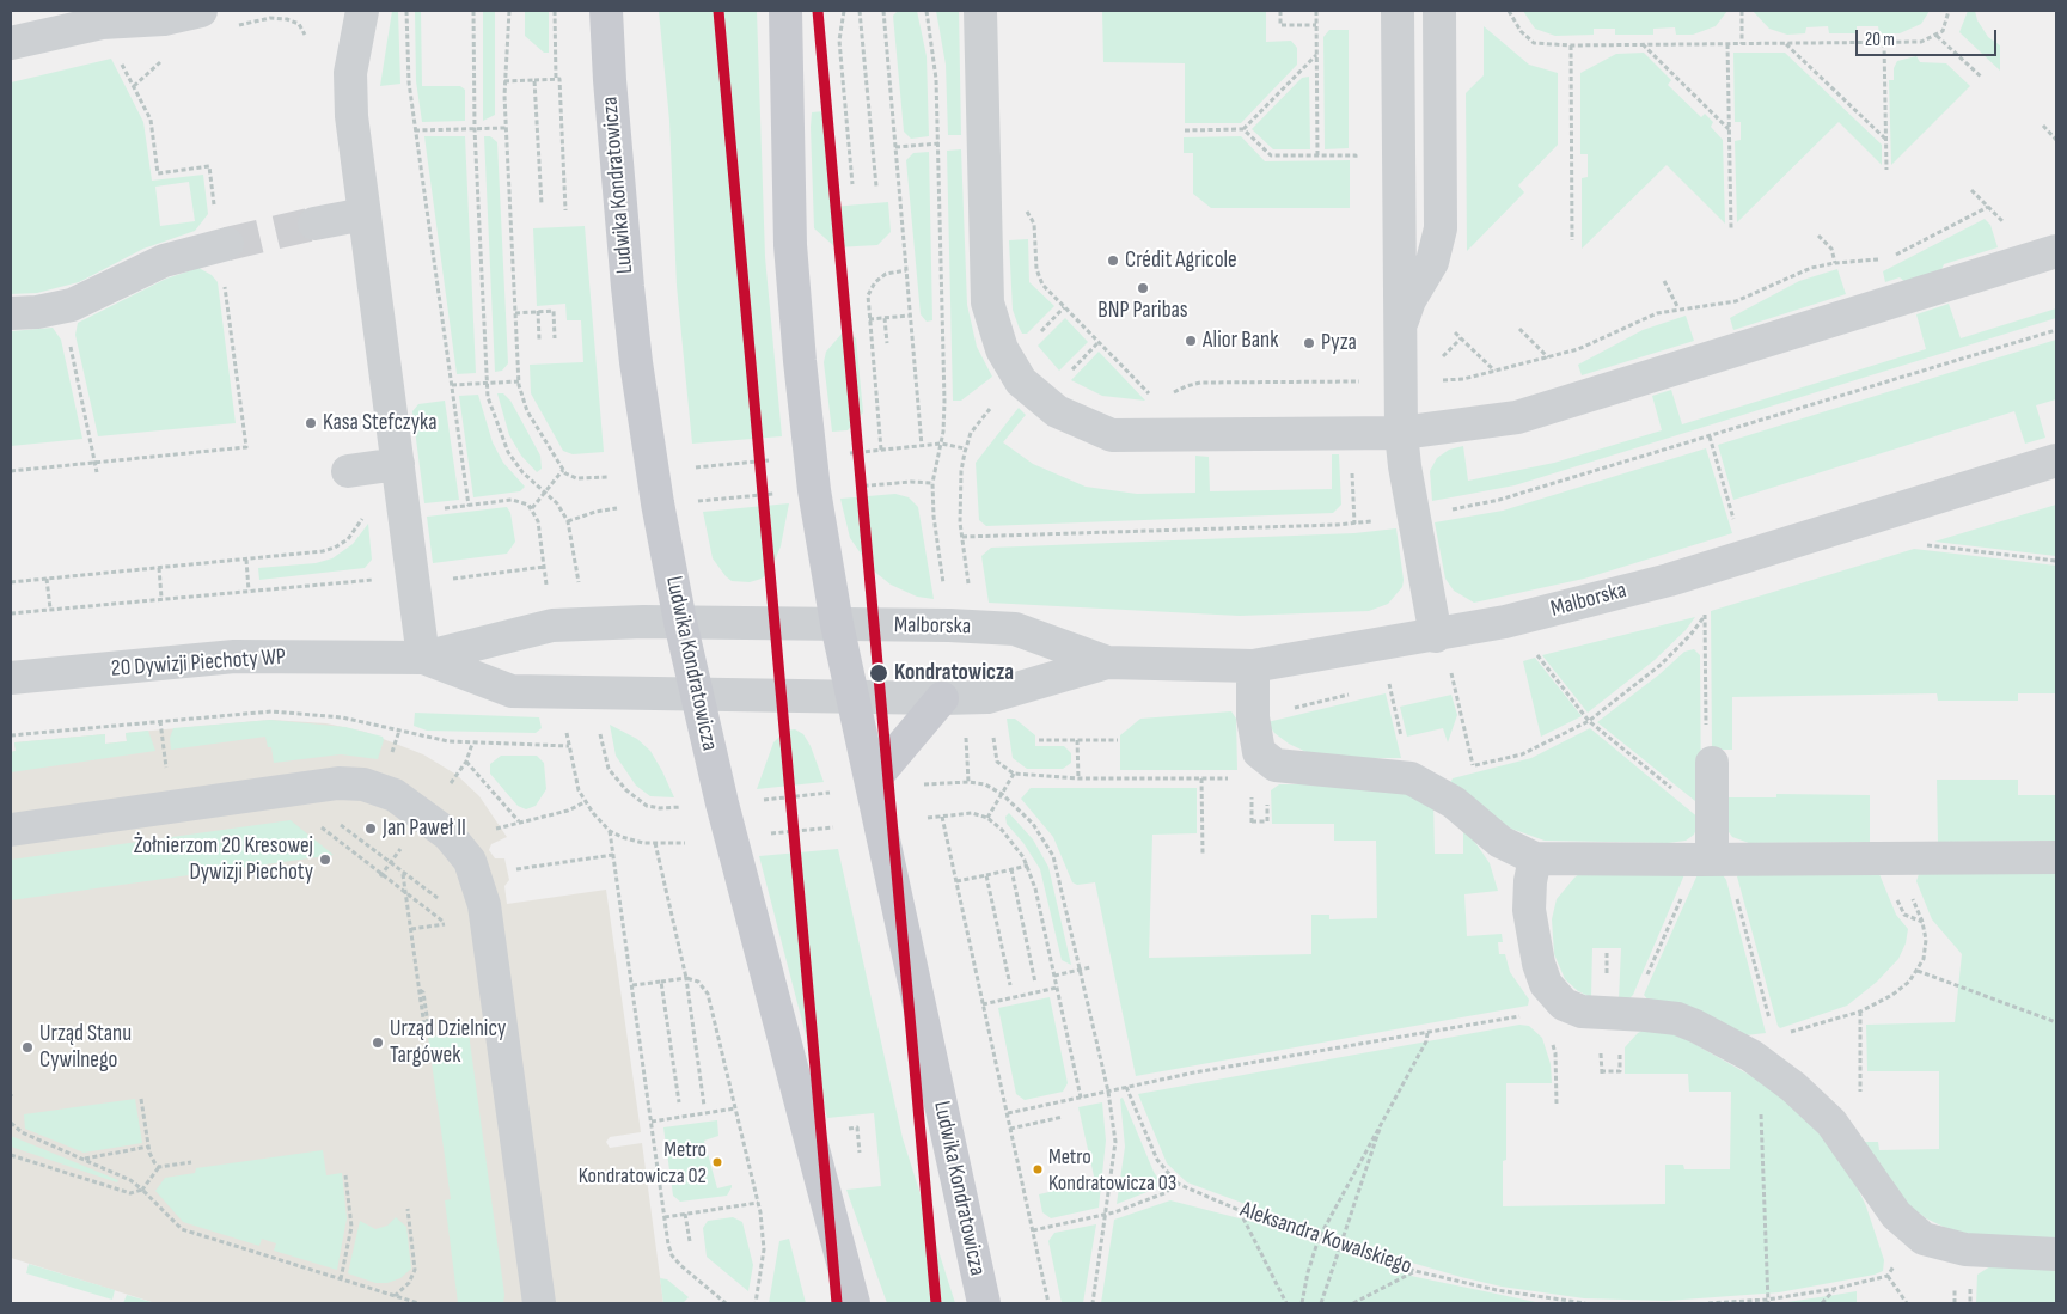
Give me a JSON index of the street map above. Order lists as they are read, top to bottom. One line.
{"streets":{"main road":["Ludwika Kondratowicza"],"street":["Malborska","20 Dywizji Piechoty WP"],"path":["Aleksandra Kowalskiego"]},"crossings":[["Ludwika Kondratowicza","Malborska"],["Ludwika Kondratowicza","20 Dywizji Piechoty WP"],["Malborska","20 Dywizji Piechoty WP"]],"places":["Crédit Agricole","BNP Paribas","Alior Bank","Pyza","Kasa Stefczyka","Kondratowicza","Jan Paweł II","Żołnierzom 20 Kresowej Dywizji Piechoty","Urząd Dzielnicy Targówek","Urząd Stanu Cywilnego","Metro Kondratowicza 02","Metro Kondratowicza 03"],"scale_bar":"20 m"}
